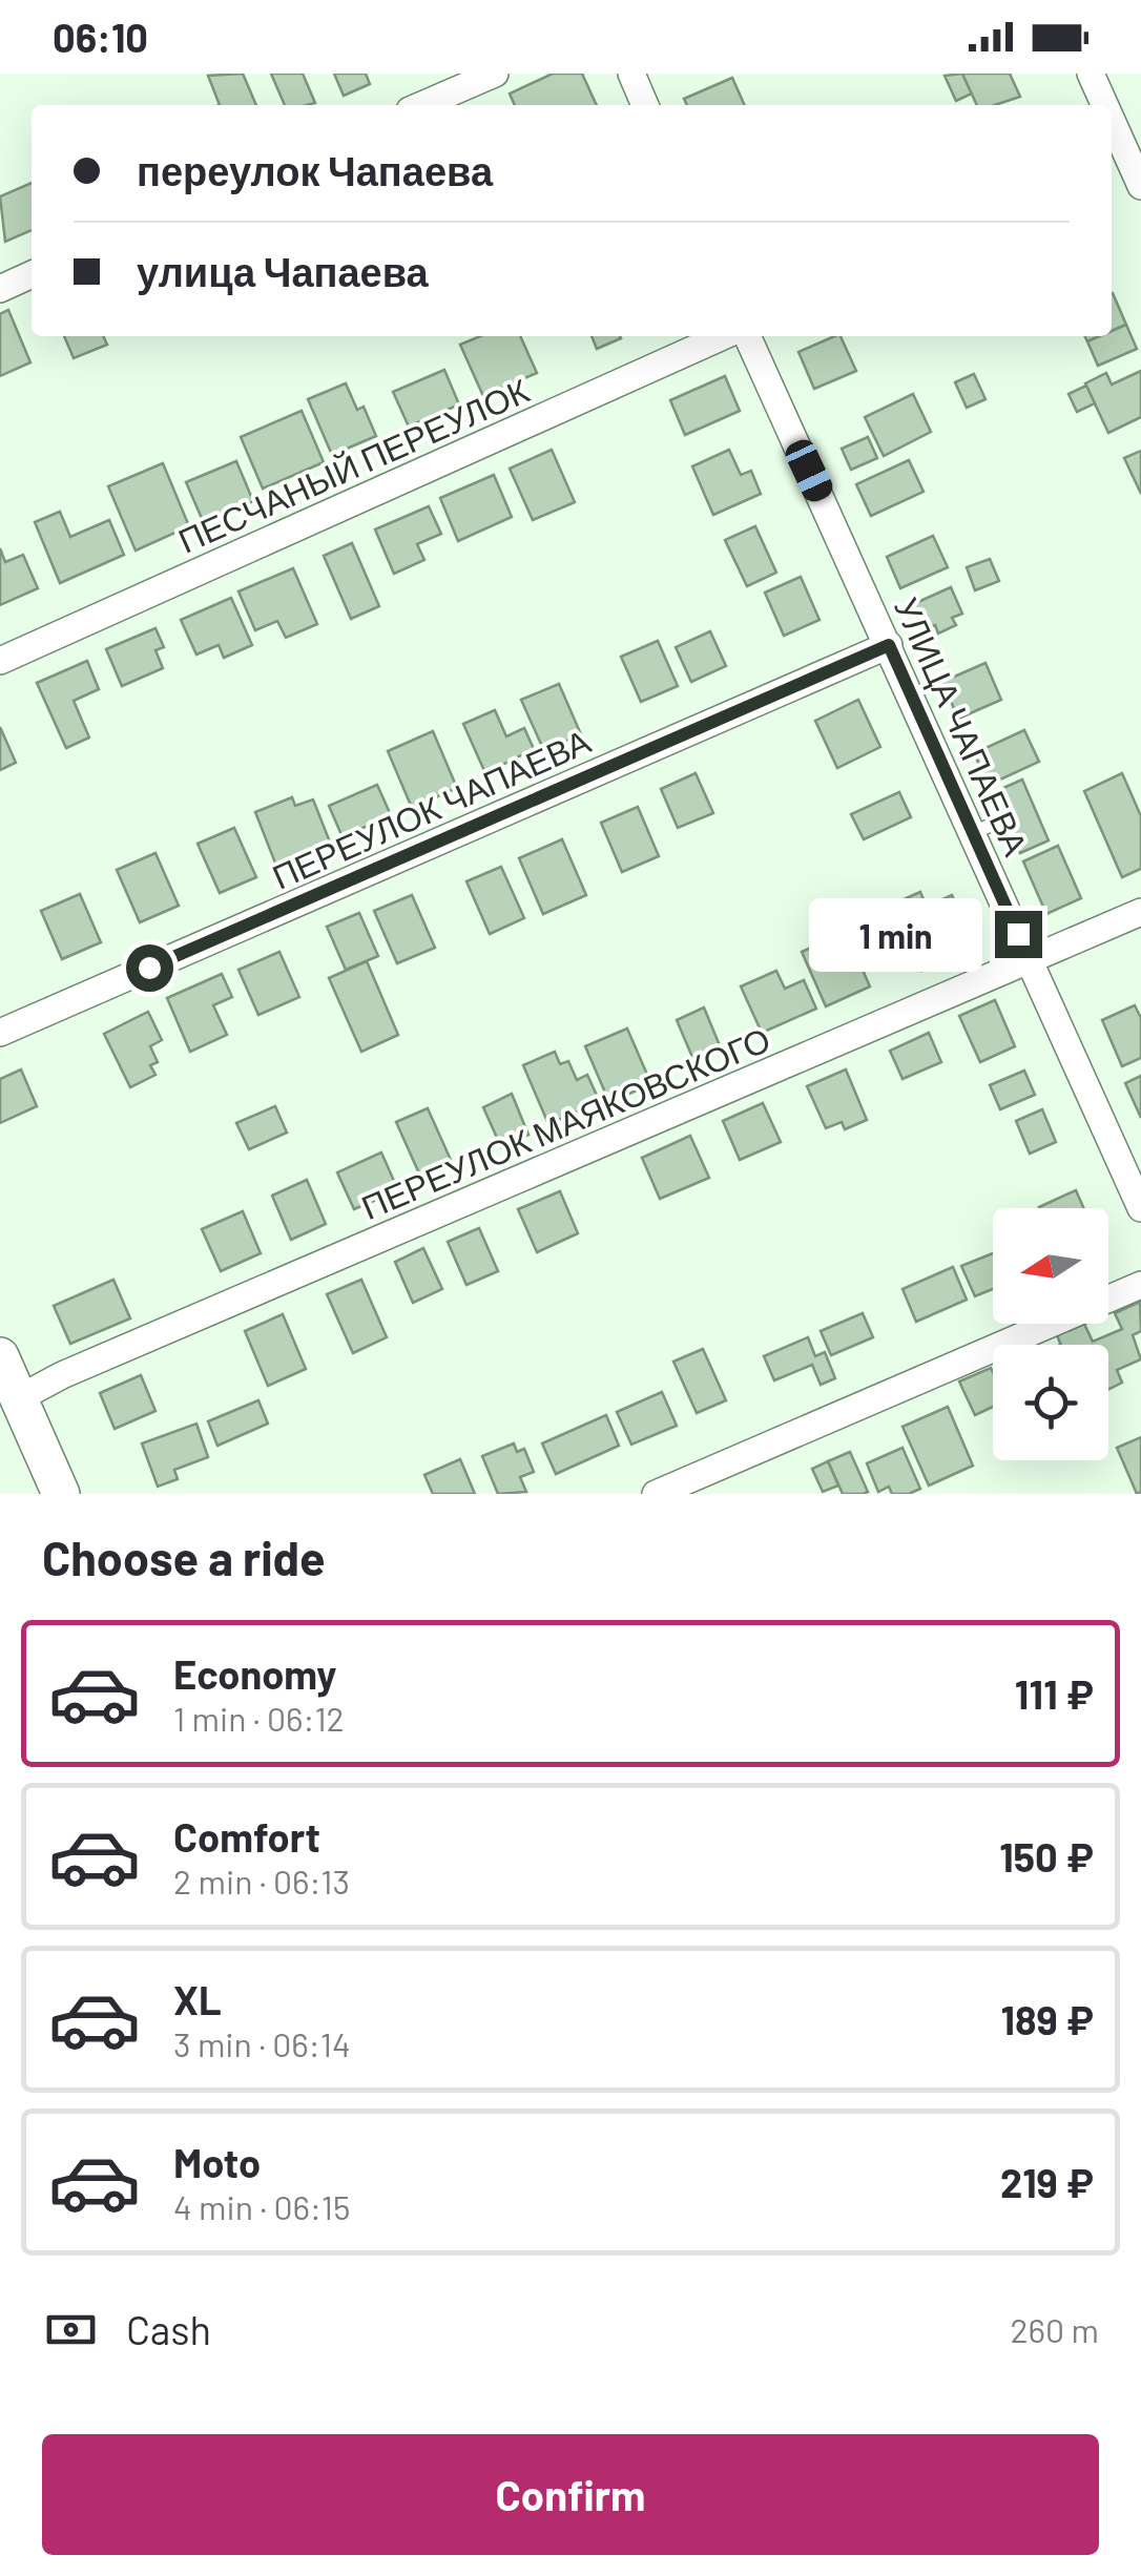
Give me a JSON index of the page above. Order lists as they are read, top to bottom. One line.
{"streets":{"street":["ПЕСЧАНЫЙ ПЕРЕУЛОК","УЛИЦА ЧАПАЕВА","ПЕРЕУЛОК ЧАПАЕВА","ПЕРЕУЛОК МАЯКОВСКОГО"]},"crossings":[["УЛИЦА ЧАПАЕВА","ПЕРЕУЛОК ЧАПАЕВА"],["УЛИЦА ЧАПАЕВА","ПЕРЕУЛОК МАЯКОВСКОГО"]],"north":"left","page":{"status":"06:10","banner":["переулок Чапаева","улица Чапаева"],"bubble":"1 min","heading":"Choose a ride","list":[{"name":"Economy","note":"1 min · 06:12","value":"111 ₽"},{"name":"Comfort","note":"2 min · 06:13","value":"150 ₽"},{"name":"XL","note":"3 min · 06:14","value":"189 ₽"},{"name":"Moto","note":"4 min · 06:15","value":"219 ₽"}],"pay":["Cash","260 m"],"buttons":"Confirm"}}
